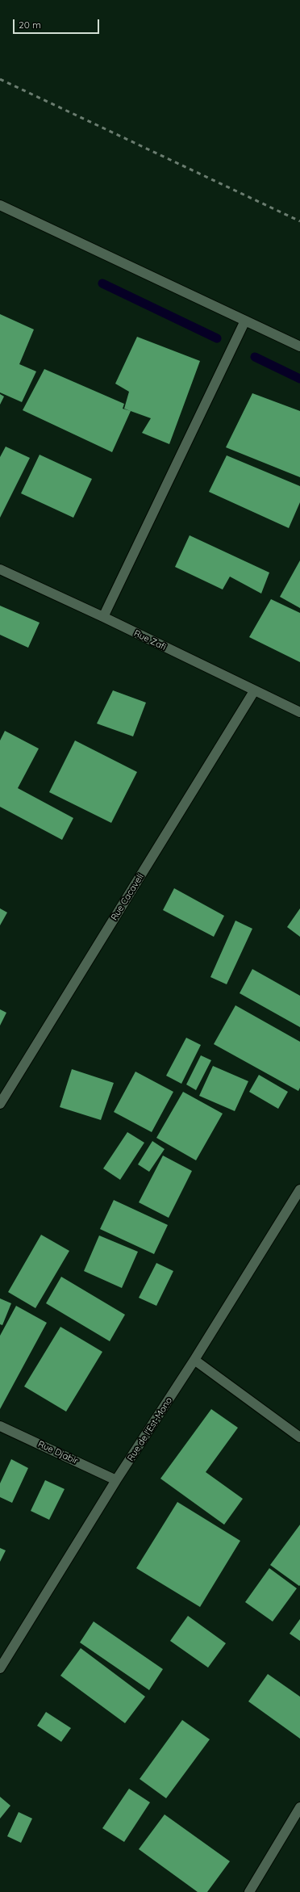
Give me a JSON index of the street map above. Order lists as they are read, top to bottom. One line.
{"streets":{"street":["Rue Zafi","Rue Cacaveli","Rue de l'Est-Mono","Rue Djabir"]},"crossings":[["Rue Zafi","Rue Cacaveli"],["Rue de l'Est-Mono","Rue Djabir"]],"scale_bar":"20 m"}
